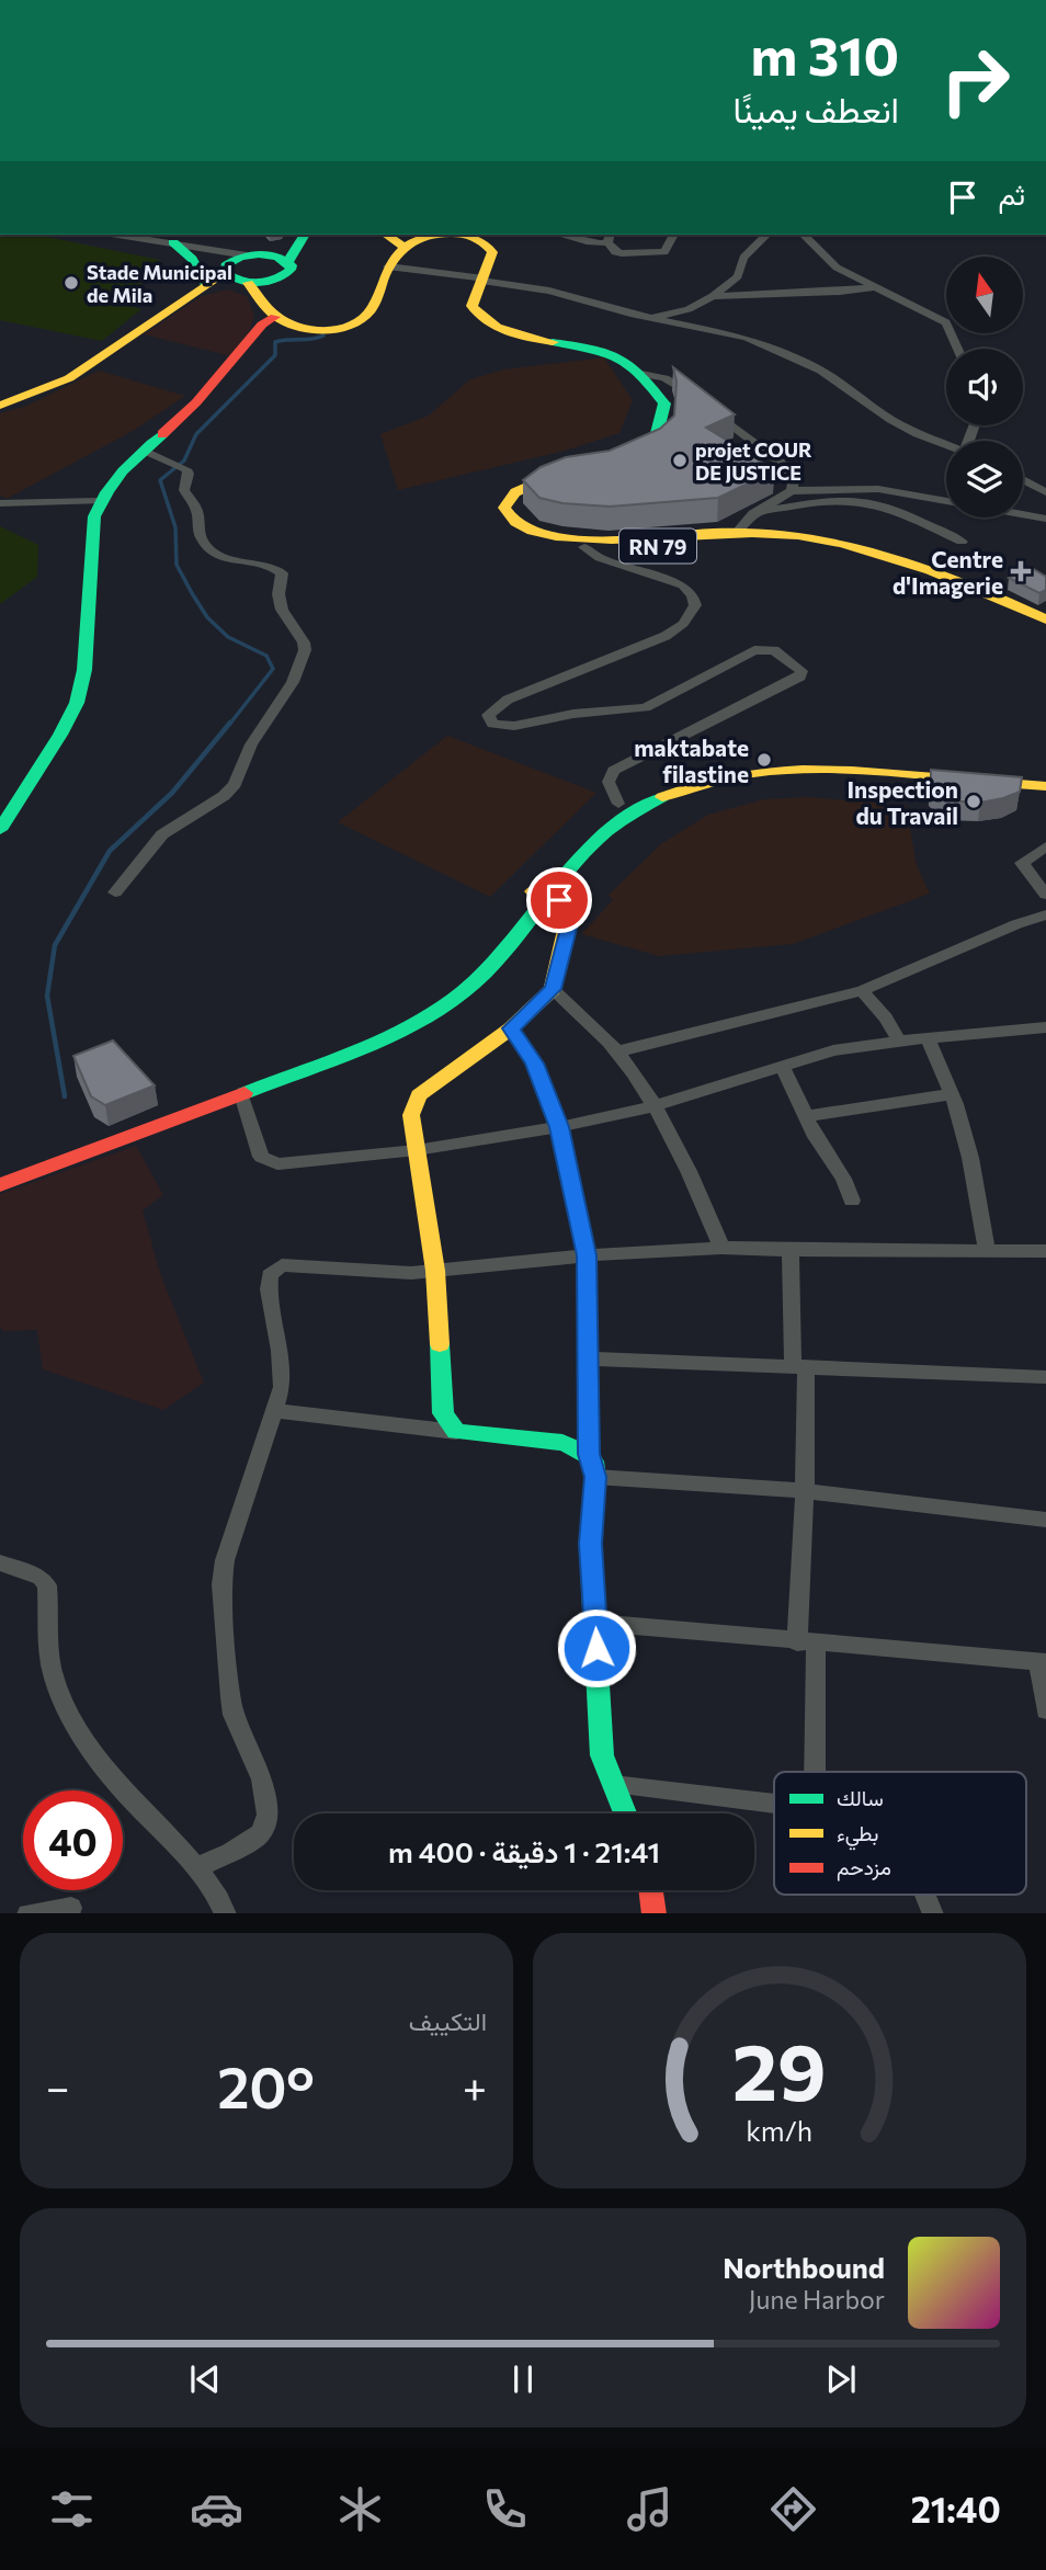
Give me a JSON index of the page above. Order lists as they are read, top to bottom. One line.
{"streets":{"main road":["RN 79"]},"places":{"other":["Stade Municipal de Mila","projet COUR DE JUSTICE","maktabate filastine","Inspection du Travail"],"health":["Centre d'Imagerie"]},"legend":["سالك","بطيء","مزدحم"],"north":"top","page":{"turn":["310 m","انعطف يمينًا"],"then":"ثم","limit":"40","trip":"21:41 · 1 دقيقة · 400 m","tile":"التكييف","heat":["−","20°","+"],"song":["Northbound","June Harbor"],"tabs":"21:40","gauge":["29","km/h"]}}
